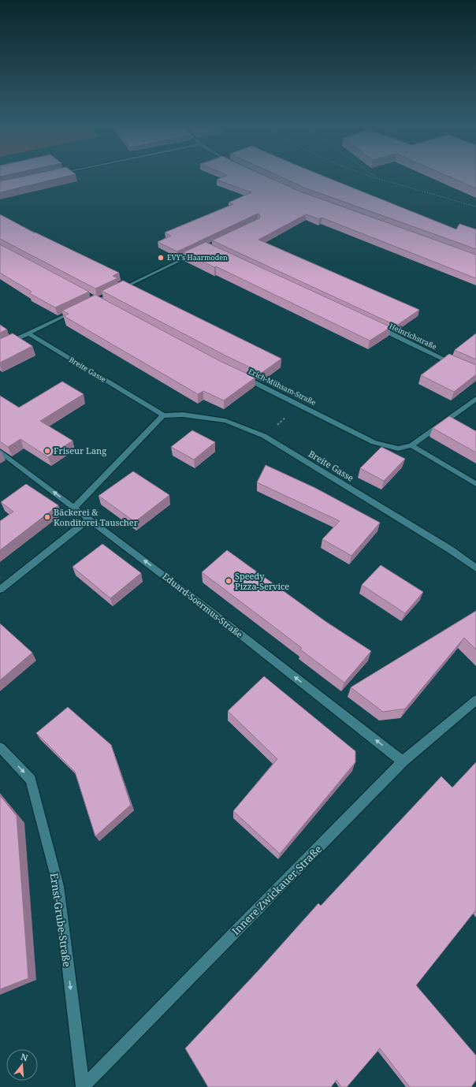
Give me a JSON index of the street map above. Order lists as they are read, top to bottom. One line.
{"streets":{"street":["Heinrichstraße","Breite Gasse","Erich-Mühsam-Straße","Eduard-Soermus-Straße","Innere Zwickauer Straße","Ernst-Grube-Straße"]},"crossings":[["Eduard-Soermus-Straße","Innere Zwickauer Straße"],["Innere Zwickauer Straße","Ernst-Grube-Straße"]],"one_way":["Eduard-Soermus-Straße","Ernst-Grube-Straße"],"places":["EVY's Haarmoden","Friseur Lang","Bäckerei & Konditorei Tauscher","Speedy Pizza-Service"],"north":"top"}
